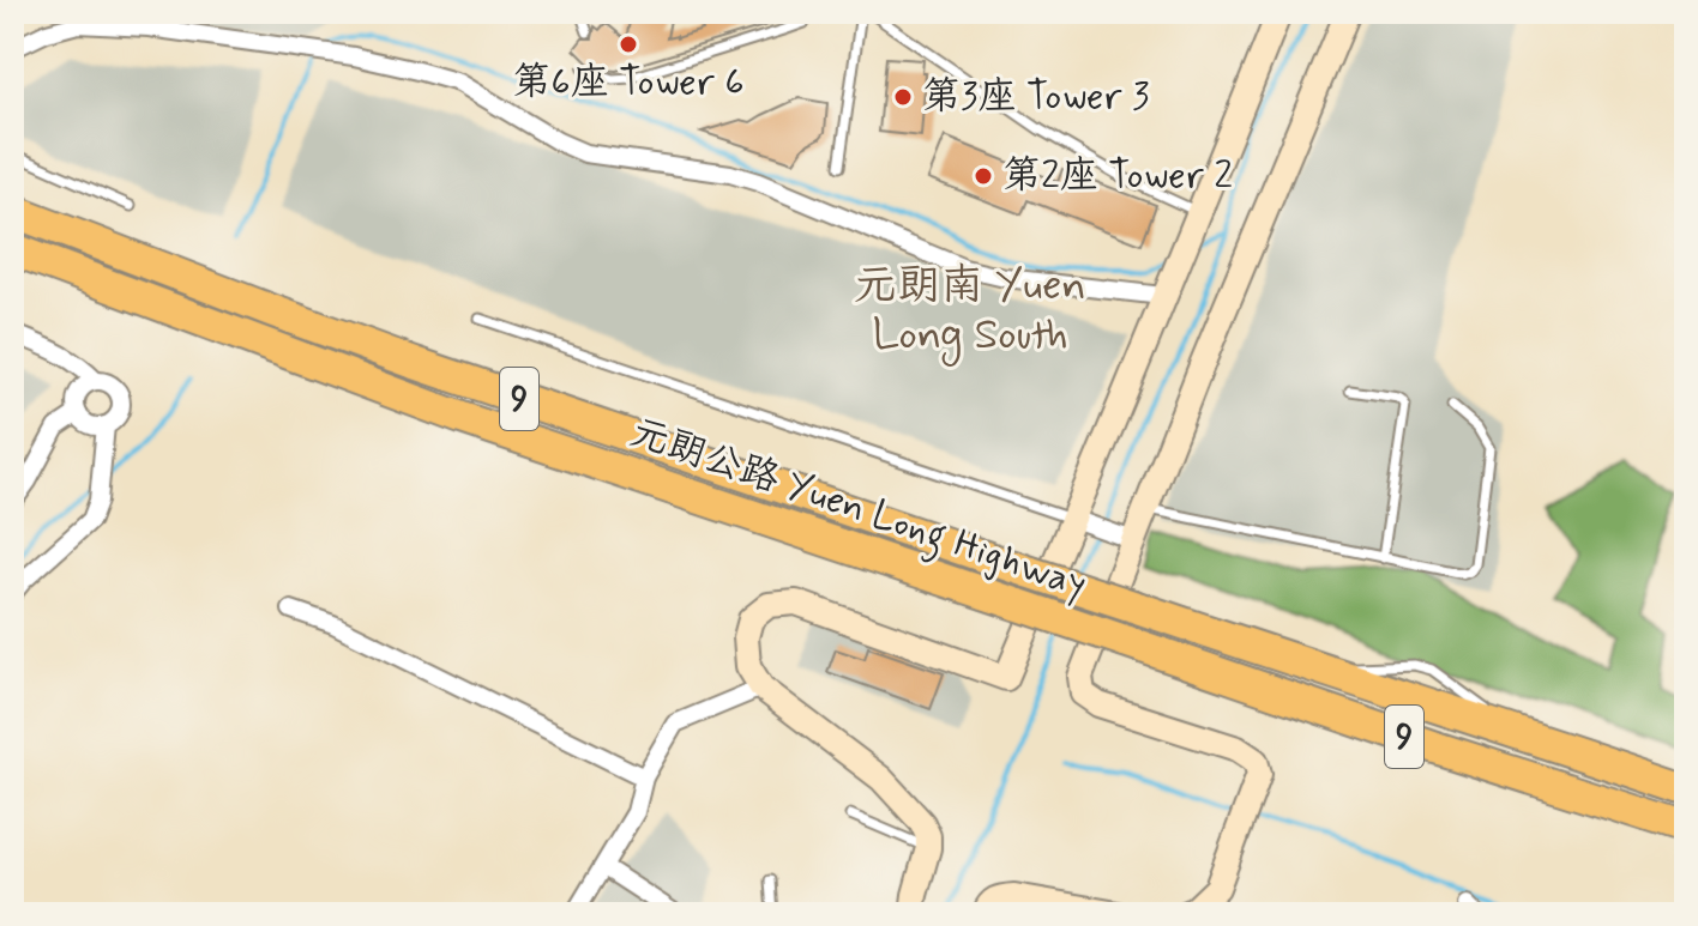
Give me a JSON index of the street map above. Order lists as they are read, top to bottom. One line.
{"streets":{"highway":["9","元朗公路 Yuen Long Highway"]},"districts":["元朗南 Yuen Long South"],"places":["第6座 Tower 6","第3座 Tower 3","第2座 Tower 2"]}
